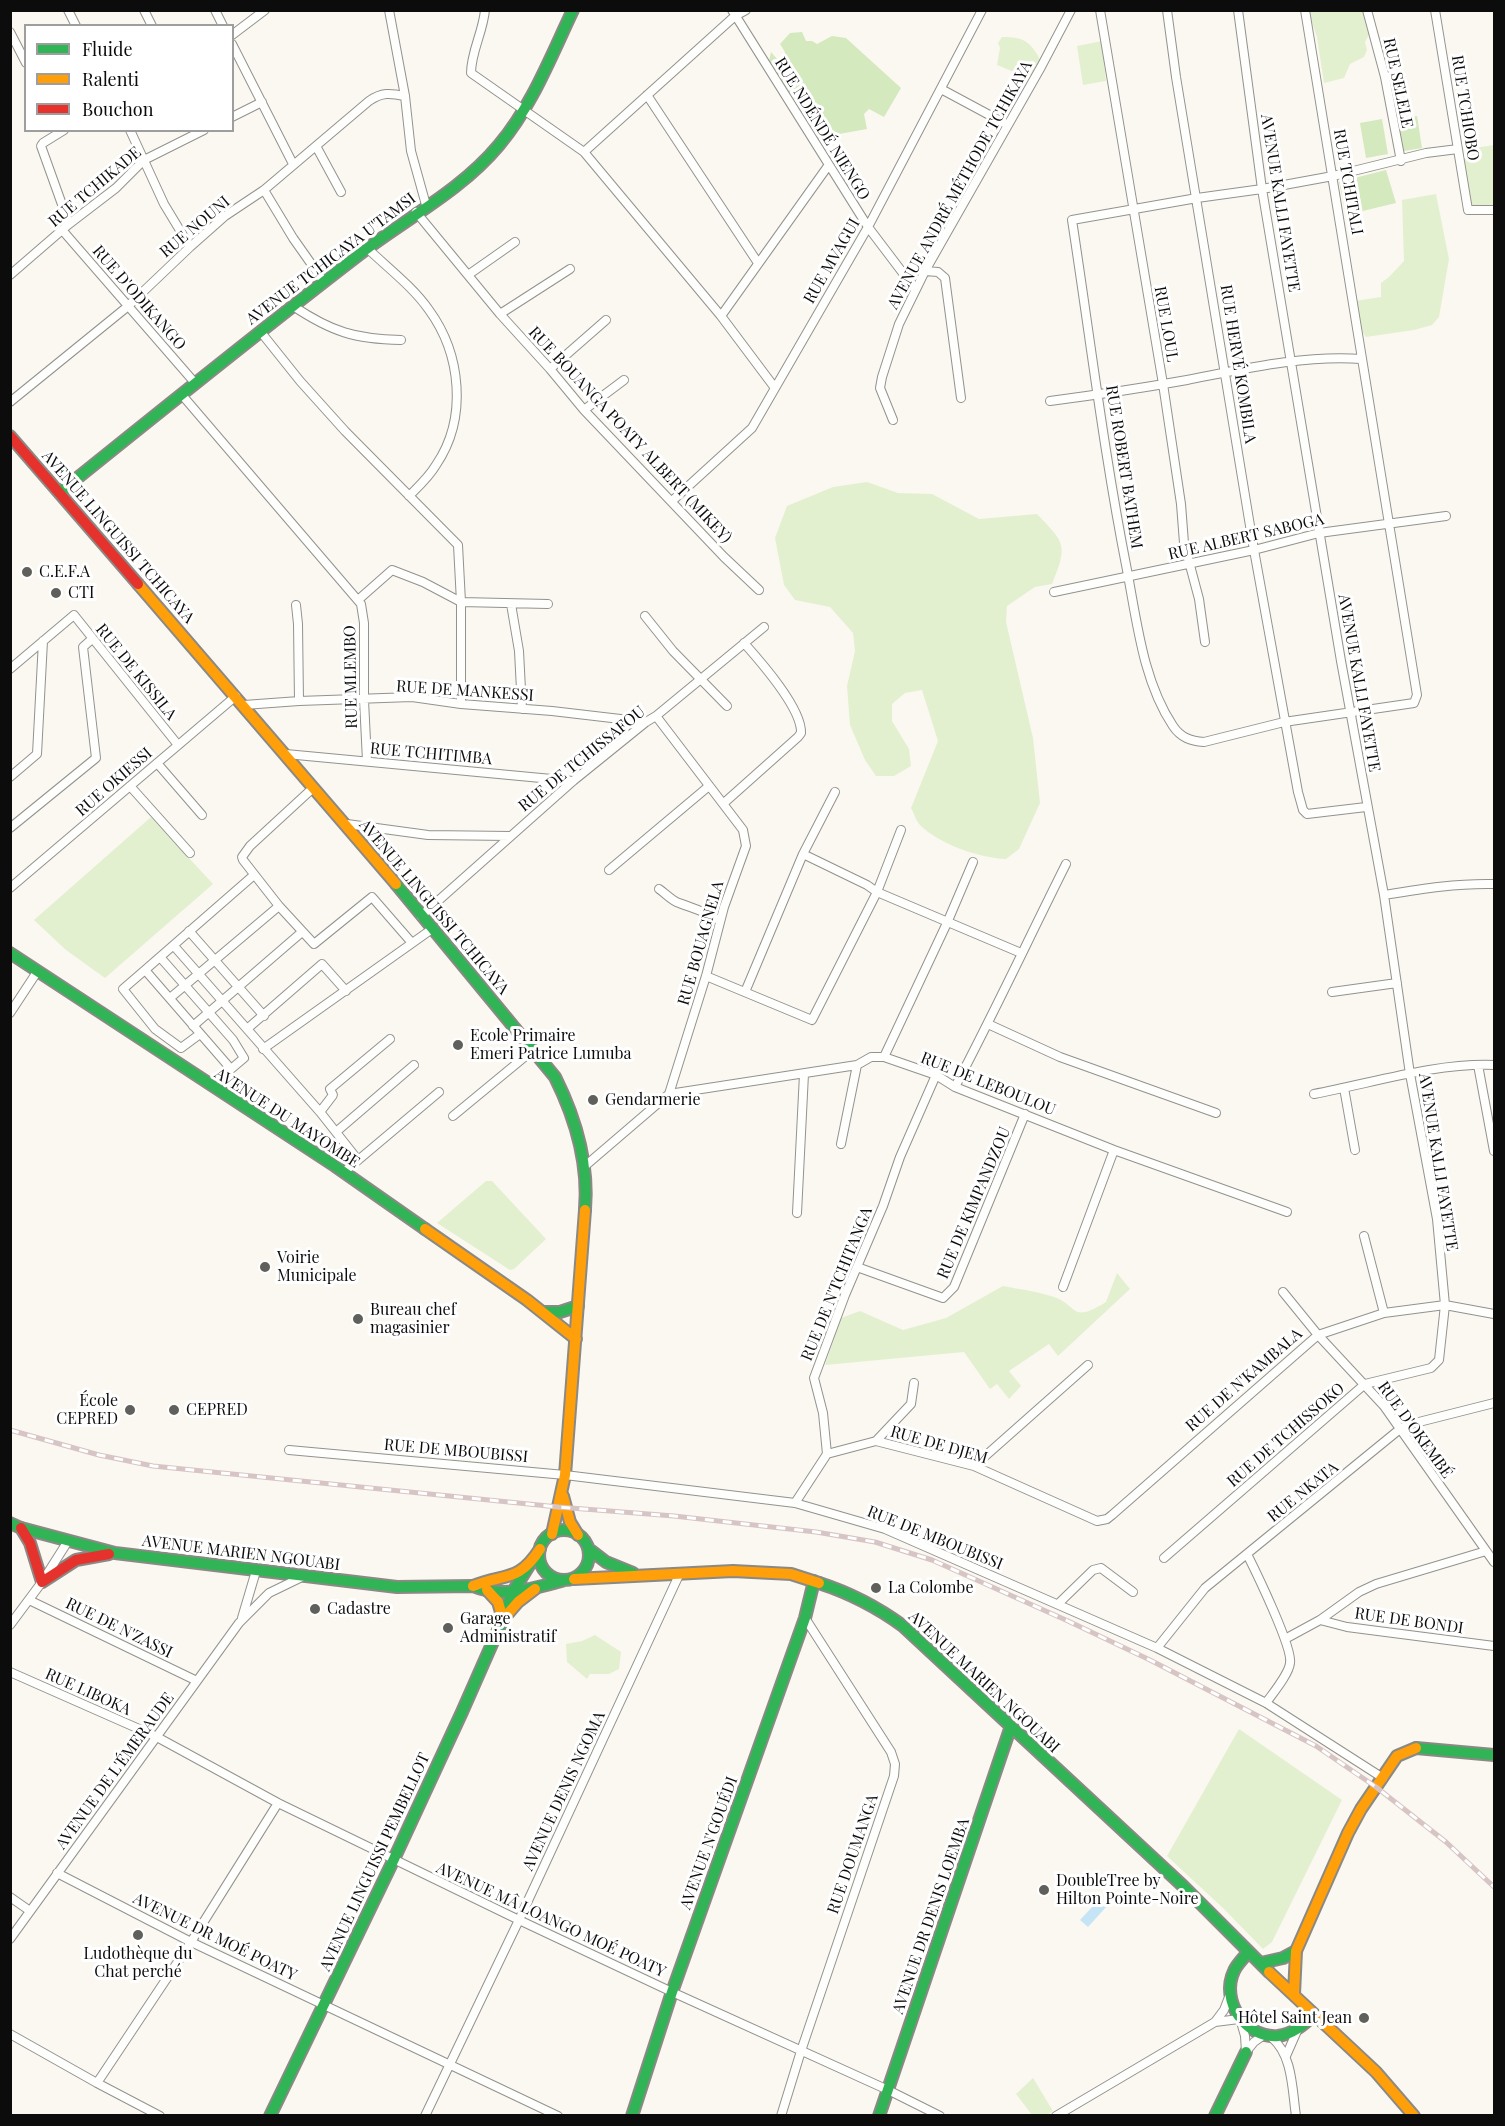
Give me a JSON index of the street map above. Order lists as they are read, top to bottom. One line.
{"streets":{"street":["RUE SELELE","RUE TCHIOBO","RUE NDÉNDÉ NIENGO","RUE TCHITALI","AVENUE ANDRÉ MÉTHODE TCHIKAYA","RUE TCHIKADE","AVENUE KALLI FAYETTE","RUE NOUNI","AVENUE TCHICAYA U'TAMSI","RUE MVAGUI","RUE D'ODIKANGO","RUE LOUL","RUE HERVÉ KOMBILA","RUE BOUANGA POATY ALBERT (MIKEY)","RUE ROBERT BATHEM","AVENUE LINGUISSI TCHICAYA","RUE ALBERT SABOGA","RUE DE KISSILA","RUE MLEMBO","RUE DE MANKESSI","RUE TCHITIMBA","RUE DE TCHISSAFOU","RUE OKIESSI","RUE BOUAGNELA","RUE DE LEBOULOU","AVENUE DU MAYOMBE","RUE DE KIMPANDZOU","RUE DE N'TCHITANGA","RUE DE N'KAMBALA","RUE D'OKEMBÉ","RUE DE TCHISSOKO","RUE DE DJEM","RUE DE MBOUBISSI","RUE NKATA","AVENUE MARIEN NGOUABI","RUE DE BONDI","RUE DE N'ZASSI","RUE LIBOKA","AVENUE DE L'ÉMERAUDE","AVENUE DENIS NGOMA","AVENUE N'GOUÉDI","RUE DOUMANGA","AVENUE LINGUISSI PEMBELLOT","AVENUE DR DENIS LOEMBA","AVENUE MÂ LOANGO MOÉ POATY","AVENUE DR MOÉ POATY"]},"crossings":[["RUE NDÉNDÉ NIENGO","AVENUE ANDRÉ MÉTHODE TCHIKAYA"],["RUE NDÉNDÉ NIENGO","RUE MVAGUI"],["RUE TCHITALI","RUE ROBERT BATHEM"],["RUE TCHITALI","RUE ALBERT SABOGA"],["RUE TCHIKADE","RUE D'ODIKANGO"],["AVENUE KALLI FAYETTE","RUE HERVÉ KOMBILA"],["AVENUE KALLI FAYETTE","RUE ROBERT BATHEM"],["AVENUE KALLI FAYETTE","RUE ALBERT SABOGA"],["AVENUE KALLI FAYETTE","RUE DE N'KAMBALA"],["AVENUE KALLI FAYETTE","RUE DE TCHISSOKO"],["RUE NOUNI","RUE D'ODIKANGO"],["AVENUE TCHICAYA U'TAMSI","RUE D'ODIKANGO"],["AVENUE TCHICAYA U'TAMSI","RUE BOUANGA POATY ALBERT (MIKEY)"],["AVENUE TCHICAYA U'TAMSI","AVENUE LINGUISSI TCHICAYA"],["RUE MVAGUI","RUE BOUANGA POATY ALBERT (MIKEY)"],["RUE LOUL","RUE ROBERT BATHEM"],["RUE LOUL","RUE ALBERT SABOGA"],["RUE HERVÉ KOMBILA","RUE ROBERT BATHEM"],["RUE HERVÉ KOMBILA","RUE ALBERT SABOGA"],["RUE ROBERT BATHEM","RUE ALBERT SABOGA"],["AVENUE LINGUISSI TCHICAYA","RUE DE MANKESSI"],["AVENUE LINGUISSI TCHICAYA","RUE TCHITIMBA"],["AVENUE LINGUISSI TCHICAYA","RUE DE TCHISSAFOU"],["AVENUE LINGUISSI TCHICAYA","RUE OKIESSI"],["AVENUE LINGUISSI TCHICAYA","AVENUE DU MAYOMBE"],["AVENUE LINGUISSI TCHICAYA","RUE DE MBOUBISSI"],["RUE DE KISSILA","RUE OKIESSI"],["RUE MLEMBO","RUE DE MANKESSI"],["RUE MLEMBO","RUE TCHITIMBA"],["RUE DE MANKESSI","RUE DE TCHISSAFOU"],["RUE TCHITIMBA","RUE DE TCHISSAFOU"],["RUE DE TCHISSAFOU","RUE BOUAGNELA"],["RUE DE LEBOULOU","RUE DE KIMPANDZOU"],["RUE DE LEBOULOU","RUE DE N'TCHITANGA"],["RUE DE KIMPANDZOU","RUE DE N'TCHITANGA"],["RUE DE N'TCHITANGA","RUE DE DJEM"],["RUE DE N'KAMBALA","RUE D'OKEMBÉ"],["RUE DE N'KAMBALA","RUE DE DJEM"],["RUE D'OKEMBÉ","RUE DE TCHISSOKO"],["RUE D'OKEMBÉ","RUE NKATA"],["RUE DE MBOUBISSI","RUE NKATA"],["AVENUE MARIEN NGOUABI","AVENUE DE L'ÉMERAUDE"],["AVENUE MARIEN NGOUABI","AVENUE DENIS NGOMA"],["AVENUE MARIEN NGOUABI","AVENUE N'GOUÉDI"],["AVENUE MARIEN NGOUABI","AVENUE LINGUISSI PEMBELLOT"],["AVENUE MARIEN NGOUABI","AVENUE DR DENIS LOEMBA"],["RUE DE N'ZASSI","AVENUE DE L'ÉMERAUDE"],["RUE LIBOKA","AVENUE DE L'ÉMERAUDE"],["RUE LIBOKA","AVENUE MÂ LOANGO MOÉ POATY"],["AVENUE DE L'ÉMERAUDE","AVENUE MÂ LOANGO MOÉ POATY"],["AVENUE DE L'ÉMERAUDE","AVENUE DR MOÉ POATY"],["AVENUE DENIS NGOMA","AVENUE MÂ LOANGO MOÉ POATY"],["AVENUE DENIS NGOMA","AVENUE DR MOÉ POATY"],["AVENUE N'GOUÉDI","RUE DOUMANGA"],["AVENUE N'GOUÉDI","AVENUE MÂ LOANGO MOÉ POATY"],["RUE DOUMANGA","AVENUE MÂ LOANGO MOÉ POATY"],["AVENUE LINGUISSI PEMBELLOT","AVENUE MÂ LOANGO MOÉ POATY"],["AVENUE LINGUISSI PEMBELLOT","AVENUE DR MOÉ POATY"],["AVENUE DR DENIS LOEMBA","AVENUE MÂ LOANGO MOÉ POATY"]],"places":["C.E.F.A","CTI","Ecole Primaire Emeri Patrice Lumuba","Gendarmerie","Voirie Municipale","Bureau chef magasinier","École CEPRED","CEPRED","La Colombe","Cadastre","Garage Administratif","DoubleTree by Hilton Pointe-Noire","Ludothèque du Chat perché","Hôtel Saint Jean"],"legend":["Fluide","Ralenti","Bouchon"]}
